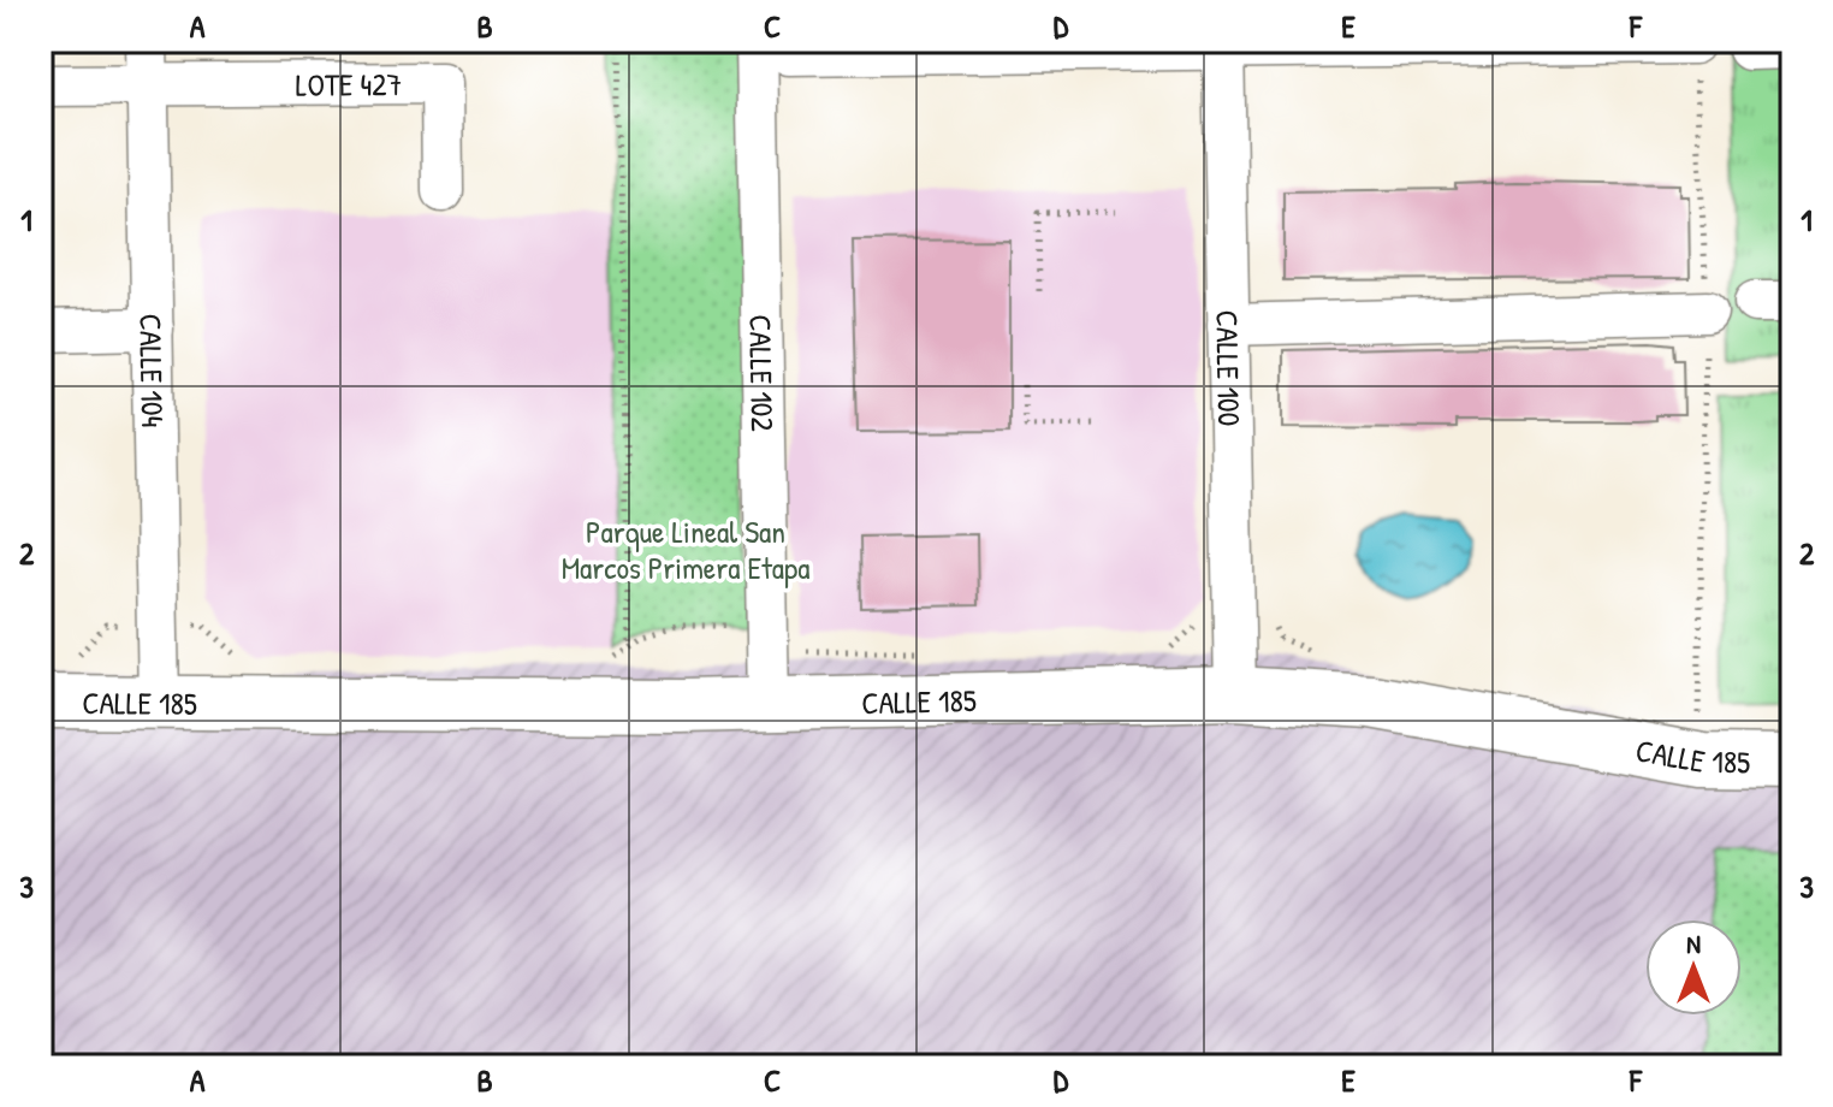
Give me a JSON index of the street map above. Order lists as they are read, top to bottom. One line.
{"streets":{"street":["LOTE 427","CALLE 100","CALLE 104","CALLE 102","CALLE 185"]},"crossings":[["LOTE 427","CALLE 104"],["CALLE 100","CALLE 185"],["CALLE 104","CALLE 185"],["CALLE 102","CALLE 185"]],"parks":["Parque Lineal San Marcos Primera Etapa"],"north":"top","grid":{"columns":["A","B","C","D","E","F"],"rows":["1","2","3"]}}
